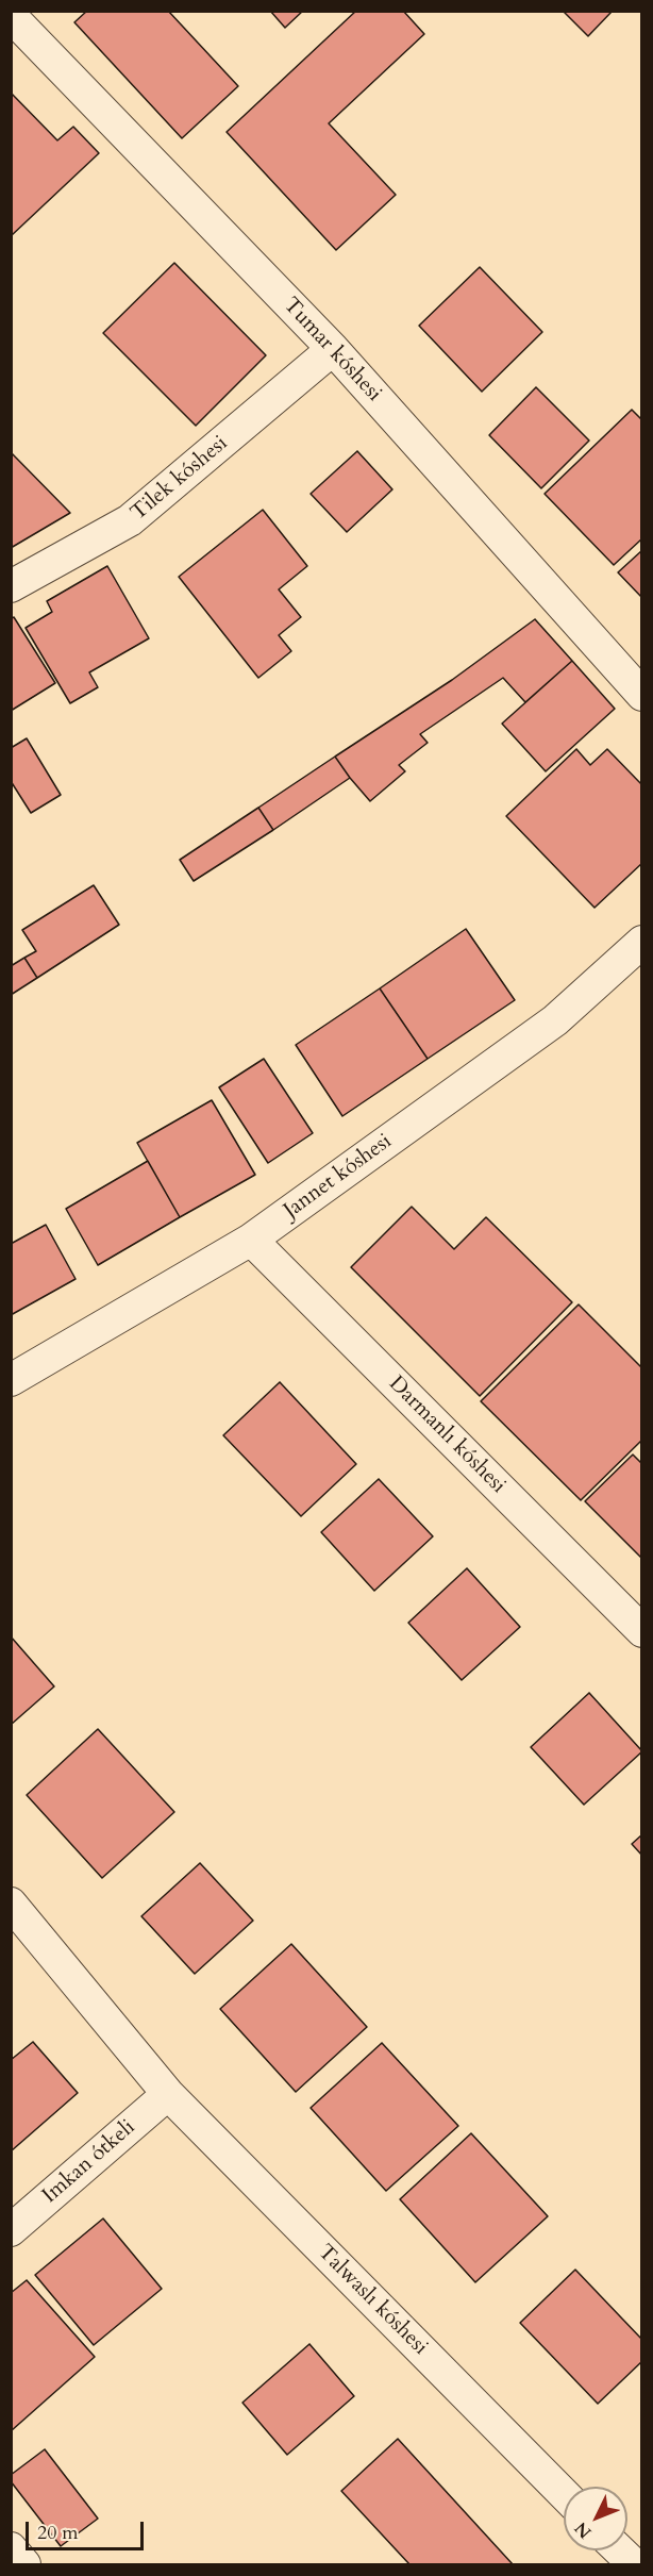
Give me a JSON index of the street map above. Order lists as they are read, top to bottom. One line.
{"streets":{"street":["Tumar kóshesi","Tilek kóshesi","Jannet kóshesi","Darmanlı kóshesi","Imkan ótkeli","Talwaslı kóshesi"]},"crossings":[["Tumar kóshesi","Tilek kóshesi"],["Jannet kóshesi","Darmanlı kóshesi"],["Imkan ótkeli","Talwaslı kóshesi"]],"scale_bar":"20 m","north":"bottom left"}
